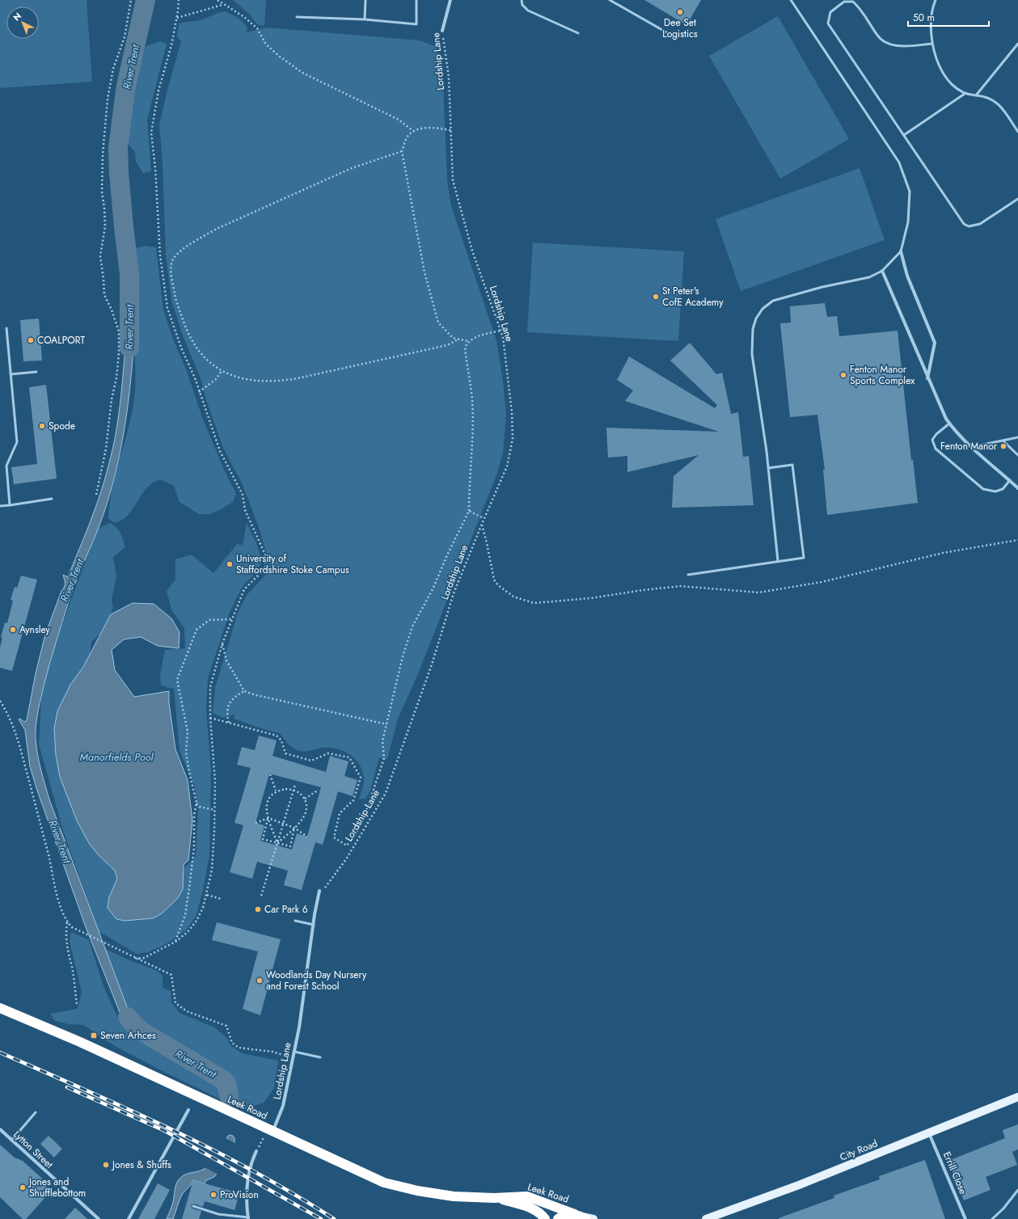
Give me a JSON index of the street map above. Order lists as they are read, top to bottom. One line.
{"streets":{"highway":["Leek Road"],"main road":["City Road"],"street":["Lordship Lane","Lytton Street","Errill Close"]},"crossings":[["Lordship Lane","Leek Road"],["City Road","Errill Close"]],"water":["River Trent","Manorfields Pool"],"places":{"other":["Dee Set Logistics","St Peter's CofE Academy","COALPORT","Fenton Manor Sports Complex","Spode","Fenton Manor","University of Staffordshire Stoke Campus","Aynsley","Car Park 6","Woodlands Day Nursery and Forest School","Jones & Shuffs","Jones and Shufflebottom","ProVision"],"transit":["Seven Arhces"]},"scale_bar":"50 m","north":"top left"}
